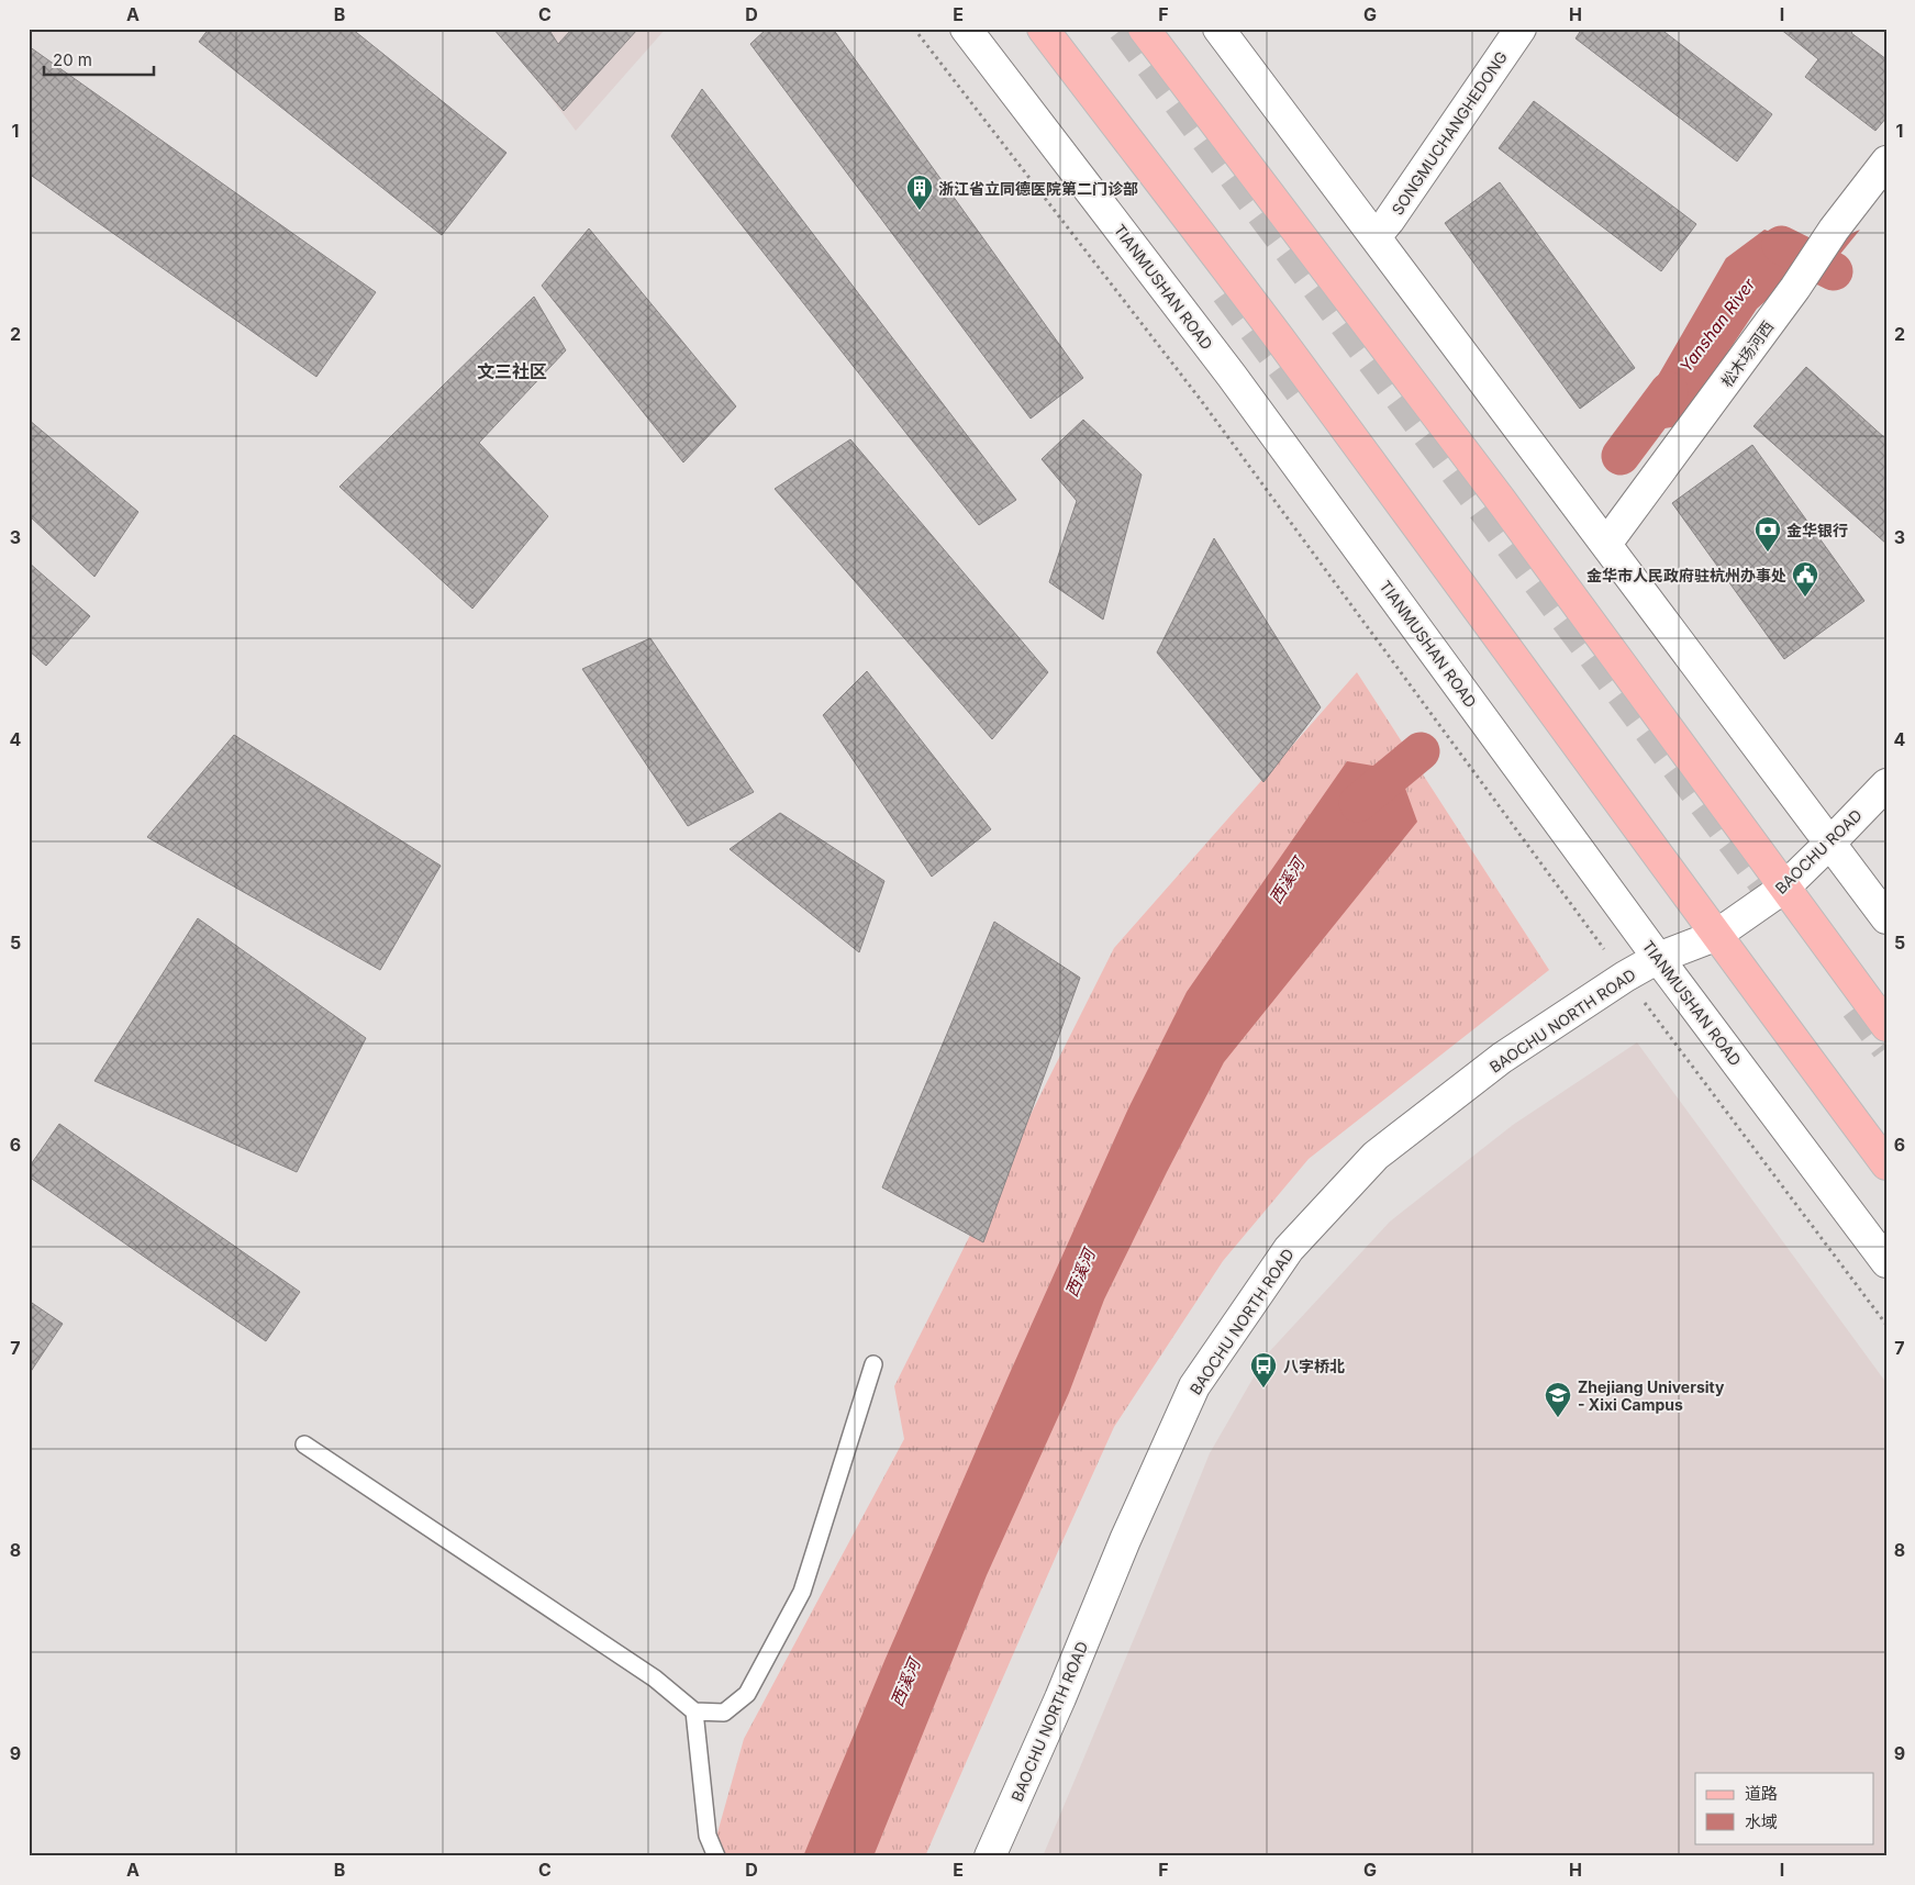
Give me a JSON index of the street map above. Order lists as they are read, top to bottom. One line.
{"streets":{"main road":["SONGMUCHANGHEDONG","TIANMUSHAN ROAD","松木场河西","BAOCHU ROAD","BAOCHU NORTH ROAD"]},"crossings":[["TIANMUSHAN ROAD","BAOCHU ROAD"],["TIANMUSHAN ROAD","BAOCHU NORTH ROAD"],["BAOCHU ROAD","BAOCHU NORTH ROAD"]],"districts":["文三社区"],"water":["Yanshan River","西溪河"],"places":{"building":["浙江省立同德医院第二门诊部"],"bank":["金华银行"],"public building":["金华市人民政府驻杭州办事处"],"bus stop":["八字桥北"],"school or university":["Zhejiang University - Xixi Campus"]},"legend":["道路","水域"],"scale_bar":"20 m","grid":{"columns":["A","B","C","D","E","F","G","H","I"],"rows":["1","2","3","4","5","6","7","8","9"]}}
